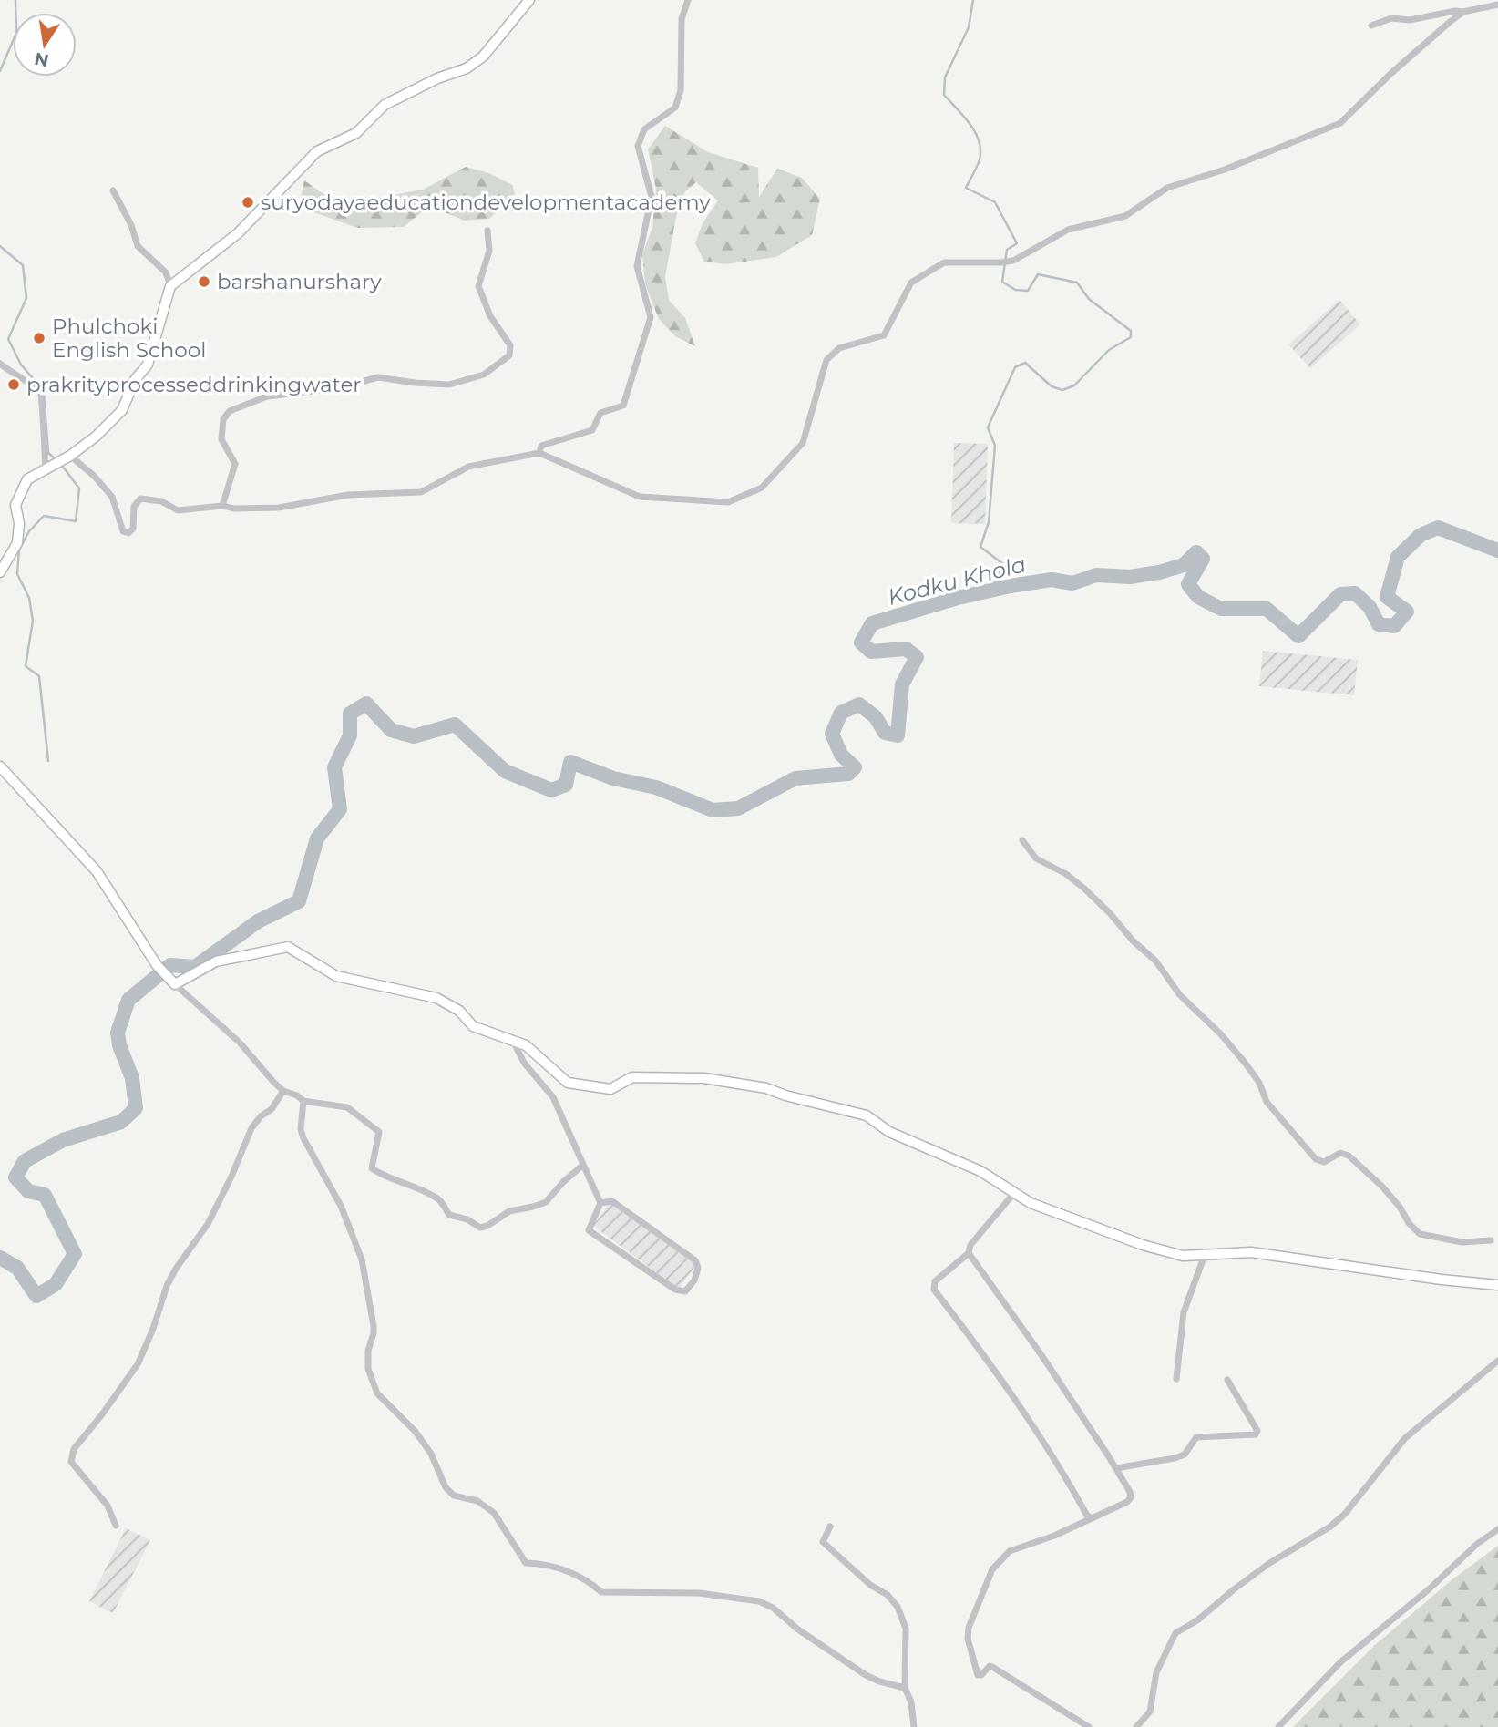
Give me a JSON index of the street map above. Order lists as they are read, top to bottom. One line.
{"water":["Kodku Khola"],"places":["suryodayaeducationdevelopmentacademy","barshanurshary","Phulchoki English School","prakrityprocesseddrinkingwater"],"north":"bottom"}
